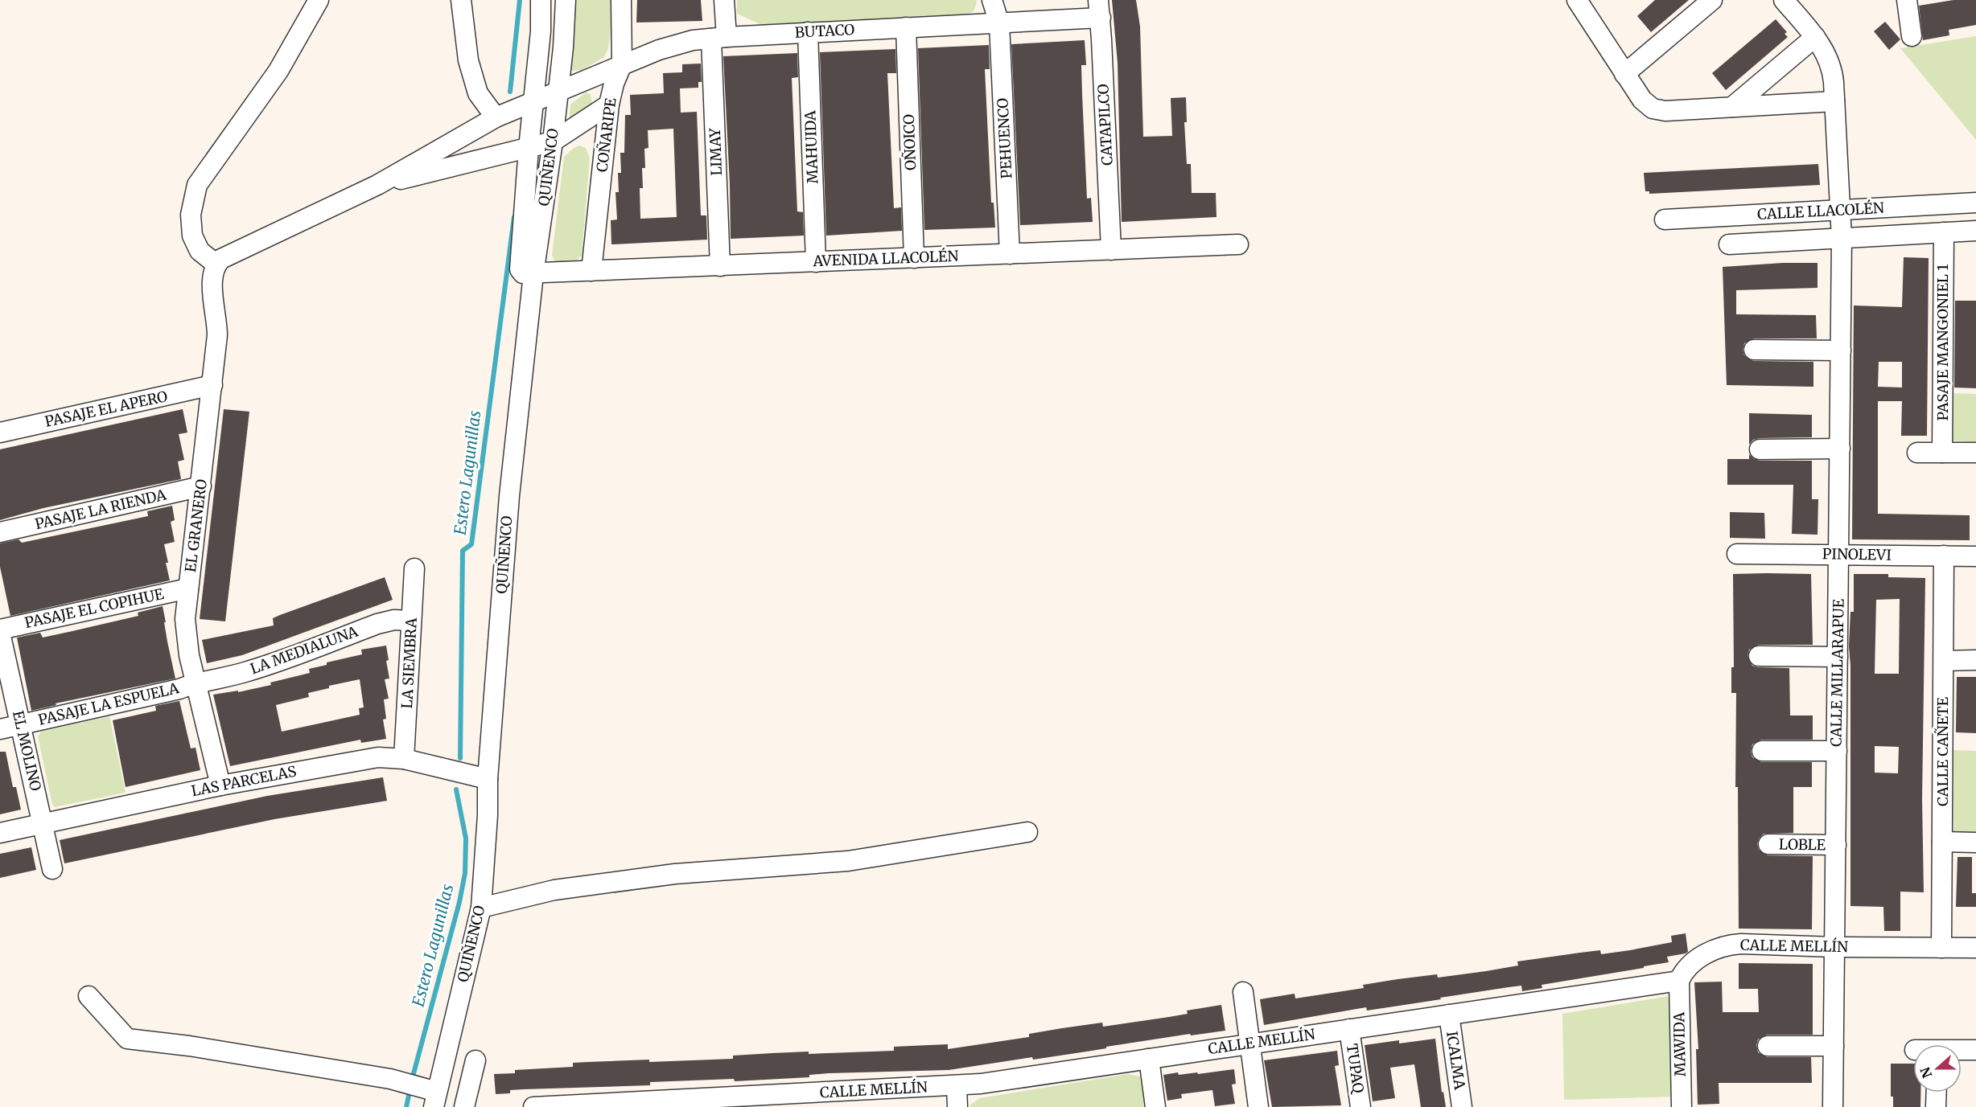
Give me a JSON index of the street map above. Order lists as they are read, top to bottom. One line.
{"streets":{"street":["BUTACO","CATAPILCO","COÑARIPE","PEHUENCO","OÑOICO","MAHUIDA","LIMAY","QUIÑENCO","CALLE LLACOLÉN","AVENIDA LLACOLÉN","PASAJE MANGONIEL 1","PASAJE EL APERO","PASAJE LA RIENDA","EL GRANERO","PINOLEVI","PASAJE EL COPIHUE","LA MEDIALUNA","LA SIEMBRA","CALLE MILLARAPUE","PASAJE LA ESPUELA","EL MOLINO","CALLE CAÑETE","LAS PARCELAS","LOBLE","CALLE MELLÍN","MAWIDA","ICALMA","TUPAQ"]},"crossings":[["BUTACO","CATAPILCO"],["BUTACO","COÑARIPE"],["BUTACO","PEHUENCO"],["BUTACO","OÑOICO"],["BUTACO","MAHUIDA"],["BUTACO","LIMAY"],["BUTACO","QUIÑENCO"],["CATAPILCO","AVENIDA LLACOLÉN"],["COÑARIPE","AVENIDA LLACOLÉN"],["PEHUENCO","AVENIDA LLACOLÉN"],["OÑOICO","AVENIDA LLACOLÉN"],["MAHUIDA","AVENIDA LLACOLÉN"],["LIMAY","AVENIDA LLACOLÉN"],["QUIÑENCO","AVENIDA LLACOLÉN"],["QUIÑENCO","LAS PARCELAS"],["CALLE LLACOLÉN","PASAJE MANGONIEL 1"],["CALLE LLACOLÉN","CALLE MILLARAPUE"],["PASAJE EL APERO","EL GRANERO"],["PASAJE LA RIENDA","EL GRANERO"],["EL GRANERO","PASAJE EL COPIHUE"],["EL GRANERO","LA MEDIALUNA"],["EL GRANERO","PASAJE LA ESPUELA"],["EL GRANERO","LAS PARCELAS"],["PINOLEVI","CALLE MILLARAPUE"],["PINOLEVI","CALLE CAÑETE"],["PASAJE EL COPIHUE","EL MOLINO"],["LA MEDIALUNA","LA SIEMBRA"],["LA MEDIALUNA","PASAJE LA ESPUELA"],["LA SIEMBRA","LAS PARCELAS"],["CALLE MILLARAPUE","LOBLE"],["CALLE MILLARAPUE","CALLE MELLÍN"],["PASAJE LA ESPUELA","EL MOLINO"],["EL MOLINO","LAS PARCELAS"],["CALLE CAÑETE","CALLE MELLÍN"],["CALLE MELLÍN","MAWIDA"],["CALLE MELLÍN","ICALMA"],["CALLE MELLÍN","TUPAQ"]],"water":["Estero Lagunillas"],"north":"left"}
